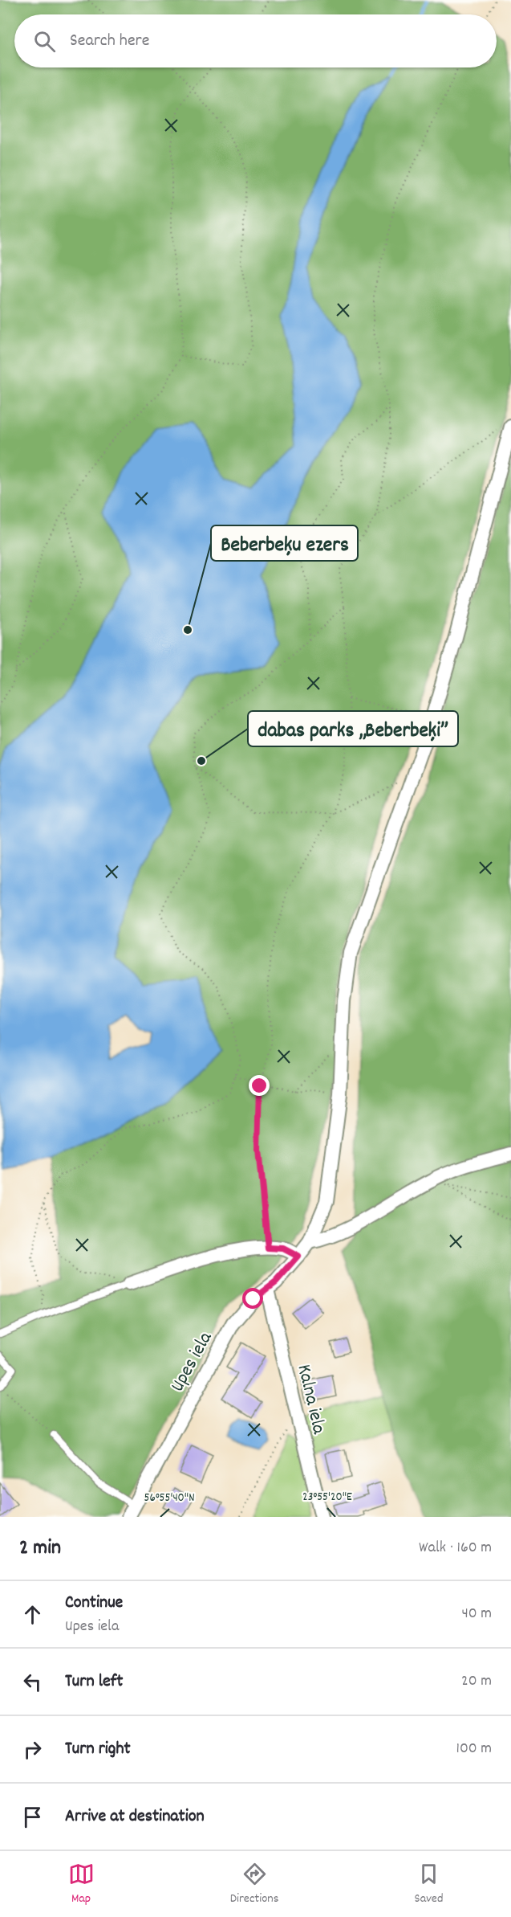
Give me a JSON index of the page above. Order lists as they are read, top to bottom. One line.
{"streets":{"street":["Upes iela","Kalna iela"]},"crossings":[["Upes iela","Kalna iela"]],"places":["Beberbeķu ezers","dabas parks „Beberbeķi”"],"page":{"search":"Search here","heading":["2 min","Walk · 160 m"],"list":[["Continue","Upes iela","40 m"],["Turn left","20 m"],["Turn right","100 m"],"Arrive at destination"],"nav":["Map","Directions","Saved"]},"coordinates":["23°55'20\"E","56°55'40\"N"]}
